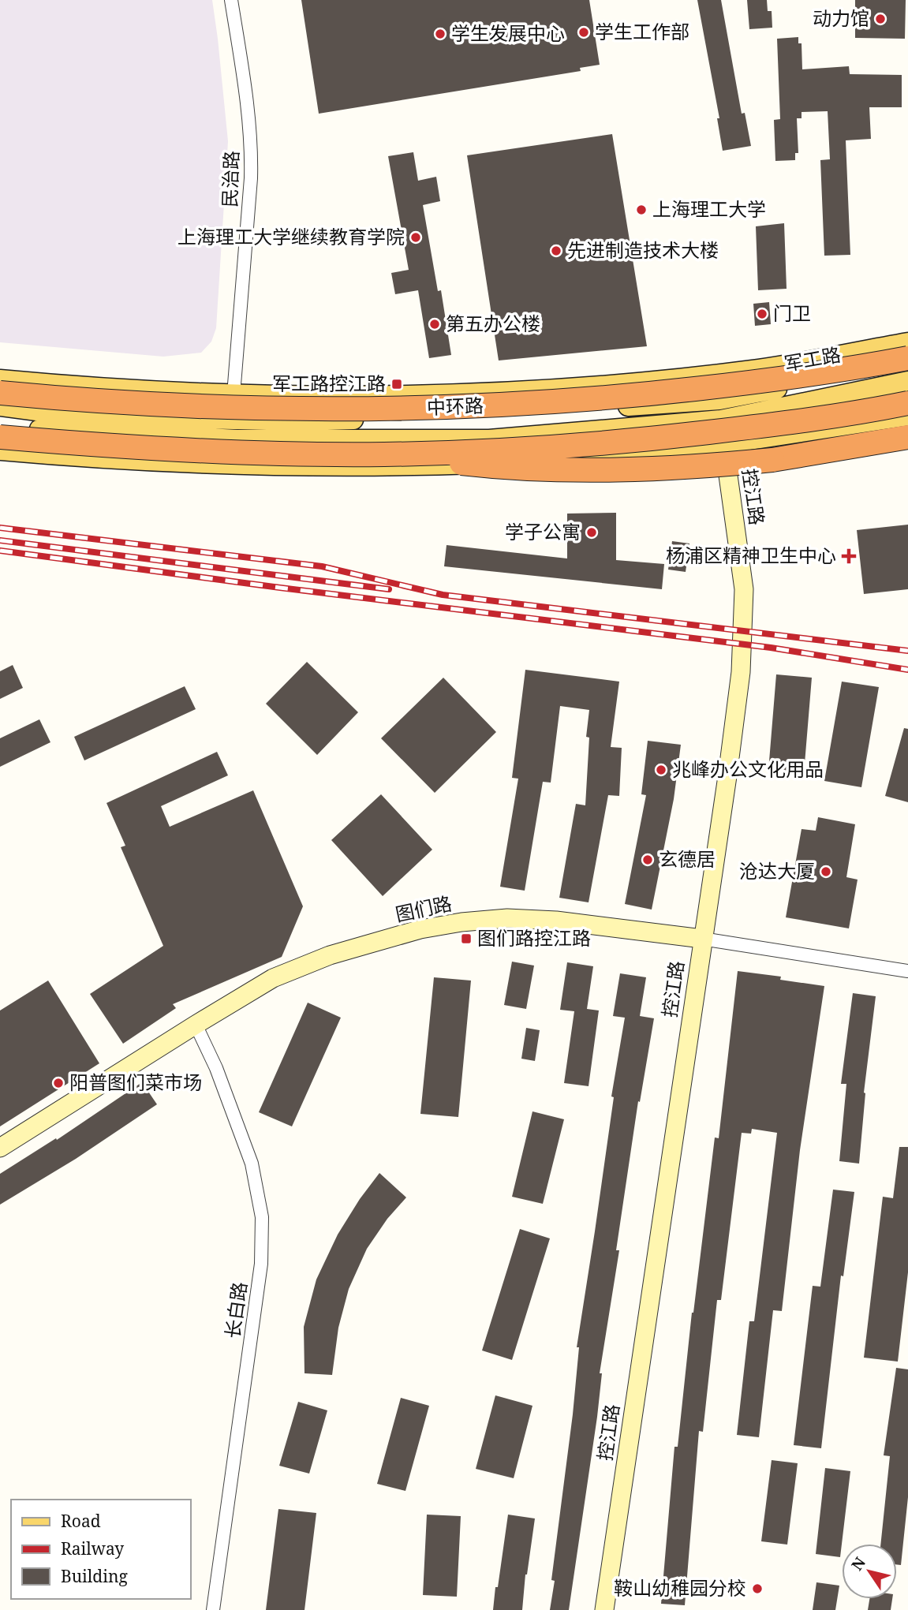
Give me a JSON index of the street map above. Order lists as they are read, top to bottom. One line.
{"streets":{"highway":["中环路"],"main road":["军工路","控江路","图们路"],"street":["民治路","长白路"]},"crossings":[["民治路","军工路"],["军工路","控江路"],["控江路","图们路"],["图们路","长白路"]],"places":{"other":["动力馆","学生工作部","学生发展中心","上海理工大学","上海理工大学继续教育学院","先进制造技术大楼","门卫","第五办公楼","学子公寓","兆峰办公文化用品","玄德居","沧达大厦","阳普图们菜市场","鞍山幼稚园分校"],"transit":["军工路控江路","图们路控江路"],"health":["杨浦区精神卫生中心"]},"legend":["Road","Railway","Building"],"north":"top left"}
